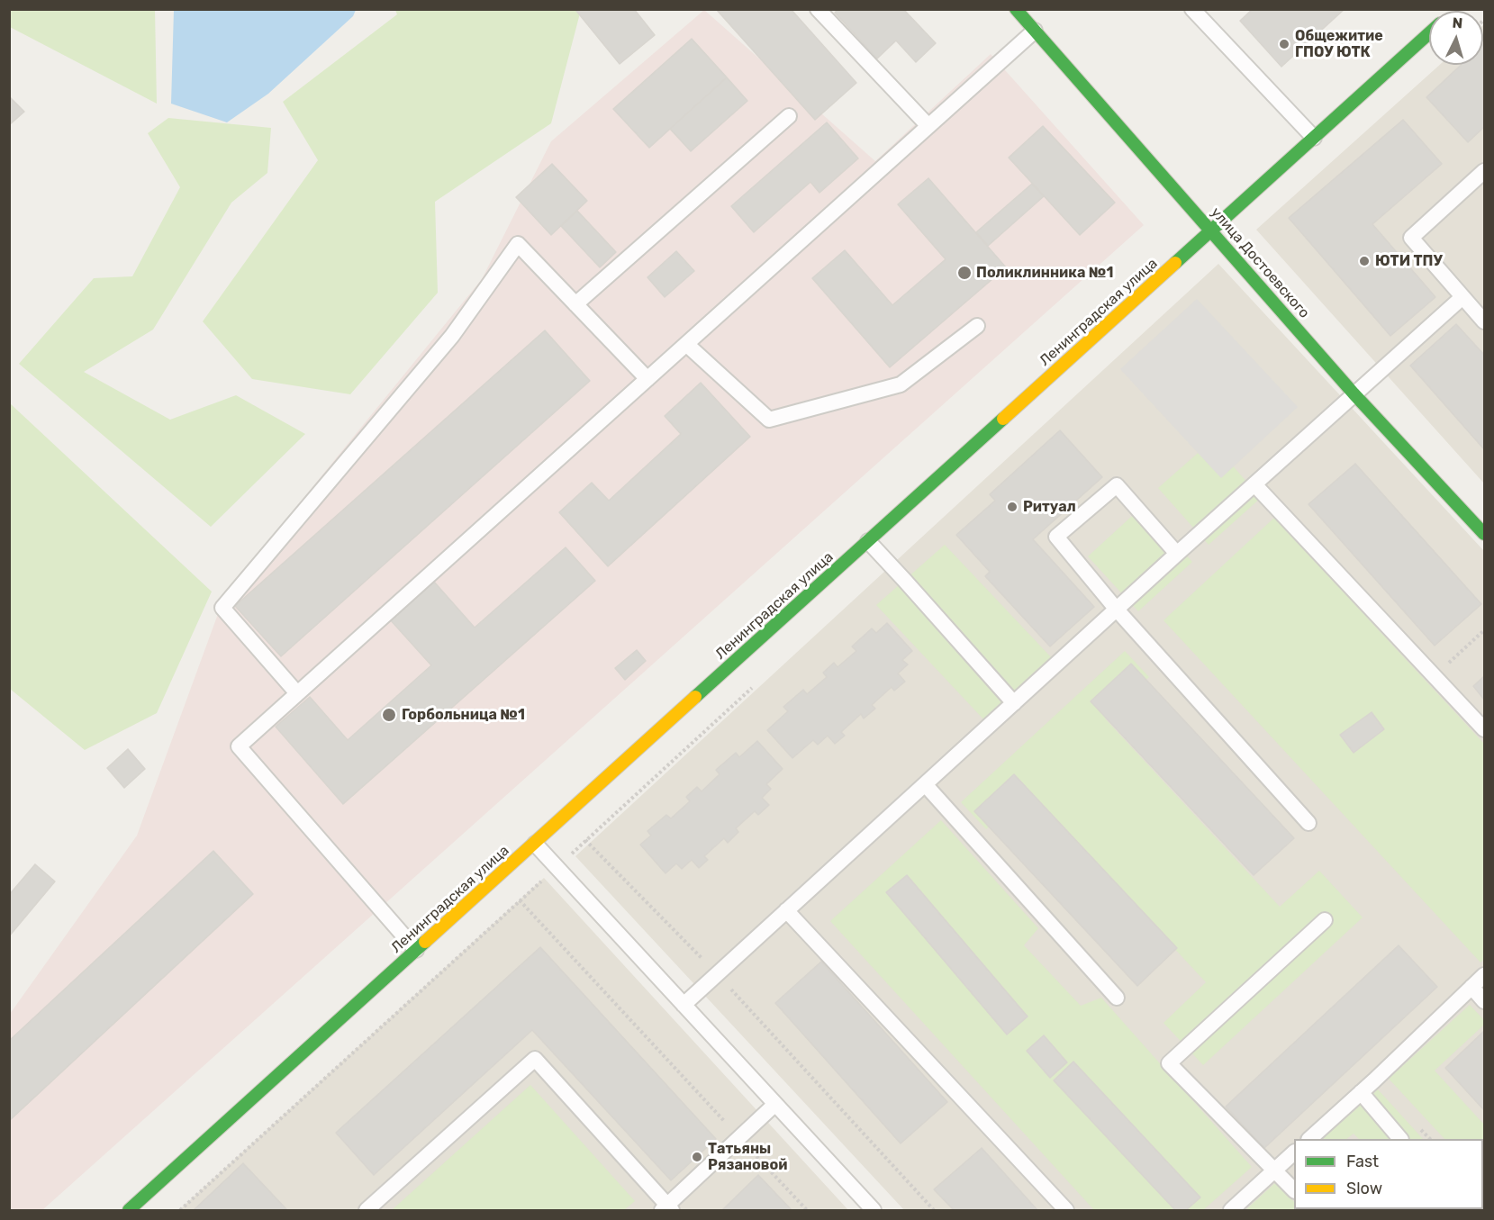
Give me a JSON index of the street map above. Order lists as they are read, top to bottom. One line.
{"streets":{"street":["улица Достоевского","Ленинградская улица"]},"crossings":[["улица Достоевского","Ленинградская улица"]],"places":["Общежитие ГПОУ ЮТК","ЮТИ ТПУ","Поликлинника №1","Ритуал","Горбольница №1","Татьяны Рязановой"],"legend":["Fast","Slow"],"north":"top"}
